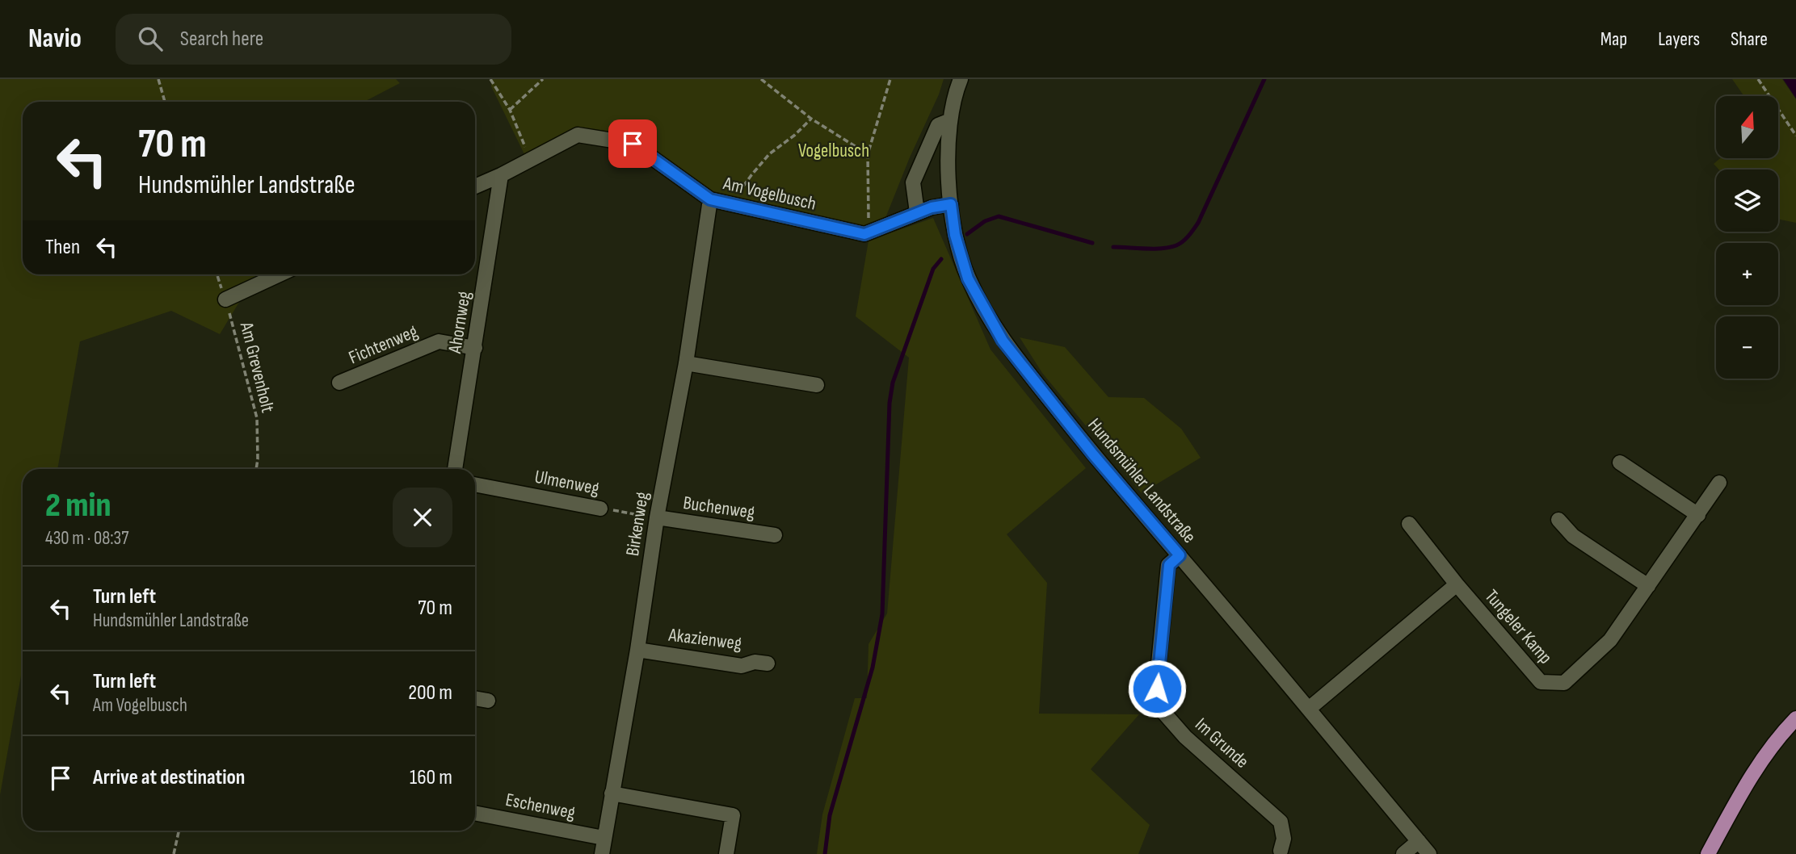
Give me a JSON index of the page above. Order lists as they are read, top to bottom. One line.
{"streets":{"street":["Am Vogelbusch","Ahornweg","Fichtenweg","Hundsmühler Landstraße","Ulmenweg","Buchenweg","Birkenweg","Tungeler Kamp","Akazienweg","Im Grunde","Eschenweg"],"path":["Am Grevenholt"]},"crossings":[["Am Vogelbusch","Ahornweg"],["Am Vogelbusch","Birkenweg"],["Ahornweg","Fichtenweg"],["Hundsmühler Landstraße","Im Grunde"],["Ulmenweg","Buchenweg"],["Ulmenweg","Birkenweg"],["Buchenweg","Birkenweg"],["Birkenweg","Akazienweg"],["Birkenweg","Eschenweg"]],"parks":["Vogelbusch"],"north":"top","page":{"header":"Navio","search":"Search here","nav":["Map","Layers","Share"],"map_buttons":["+","−"],"turn":["70 m","Hundsmühler Landstraße"],"then":"Then","heading":["2 min","430 m · 08:37"],"list":[{"name":"Turn left","note":"Hundsmühler Landstraße","value":"70 m"},{"name":"Turn left","note":"Am Vogelbusch","value":"200 m"},{"name":"Arrive at destination","value":"160 m"}]}}
